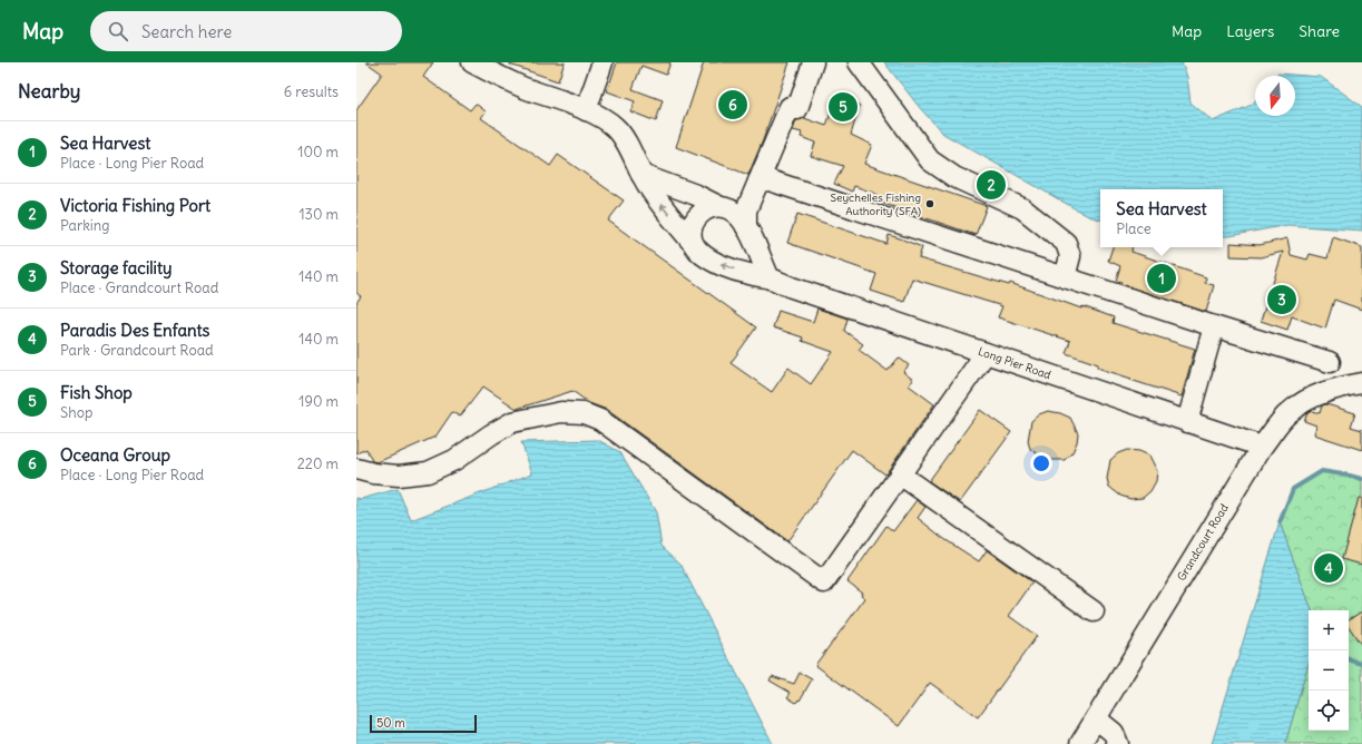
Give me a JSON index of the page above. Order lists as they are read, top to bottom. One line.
{"streets":{"street":["Long Pier Road","Grandcourt Road"]},"crossings":[["Long Pier Road","Grandcourt Road"]],"places":["Seychelles Fishing Authority (SFA)"],"scale_bar":"50 m","north":"bottom","page":{"header":"Map","search":"Search here","nav":["Map","Layers","Share"],"heading":["Nearby","6 results"],"pins":["6","5","2","1","3","4"],"list":[{"mark":"1","name":"Sea Harvest","note":"Place · Long Pier Road","value":"100 m"},{"mark":"2","name":"Victoria Fishing Port","note":"Parking","value":"130 m"},{"mark":"3","name":"Storage facility","note":"Place · Grandcourt Road","value":"140 m"},{"mark":"4","name":"Paradis Des Enfants","note":"Park · Grandcourt Road","value":"140 m"},{"mark":"5","name":"Fish Shop","note":"Shop","value":"190 m"},{"mark":"6","name":"Oceana Group","note":"Place · Long Pier Road","value":"220 m"}],"popup":["Sea Harvest","Place"],"map_buttons":["+","−"],"scale":"50 m"}}
